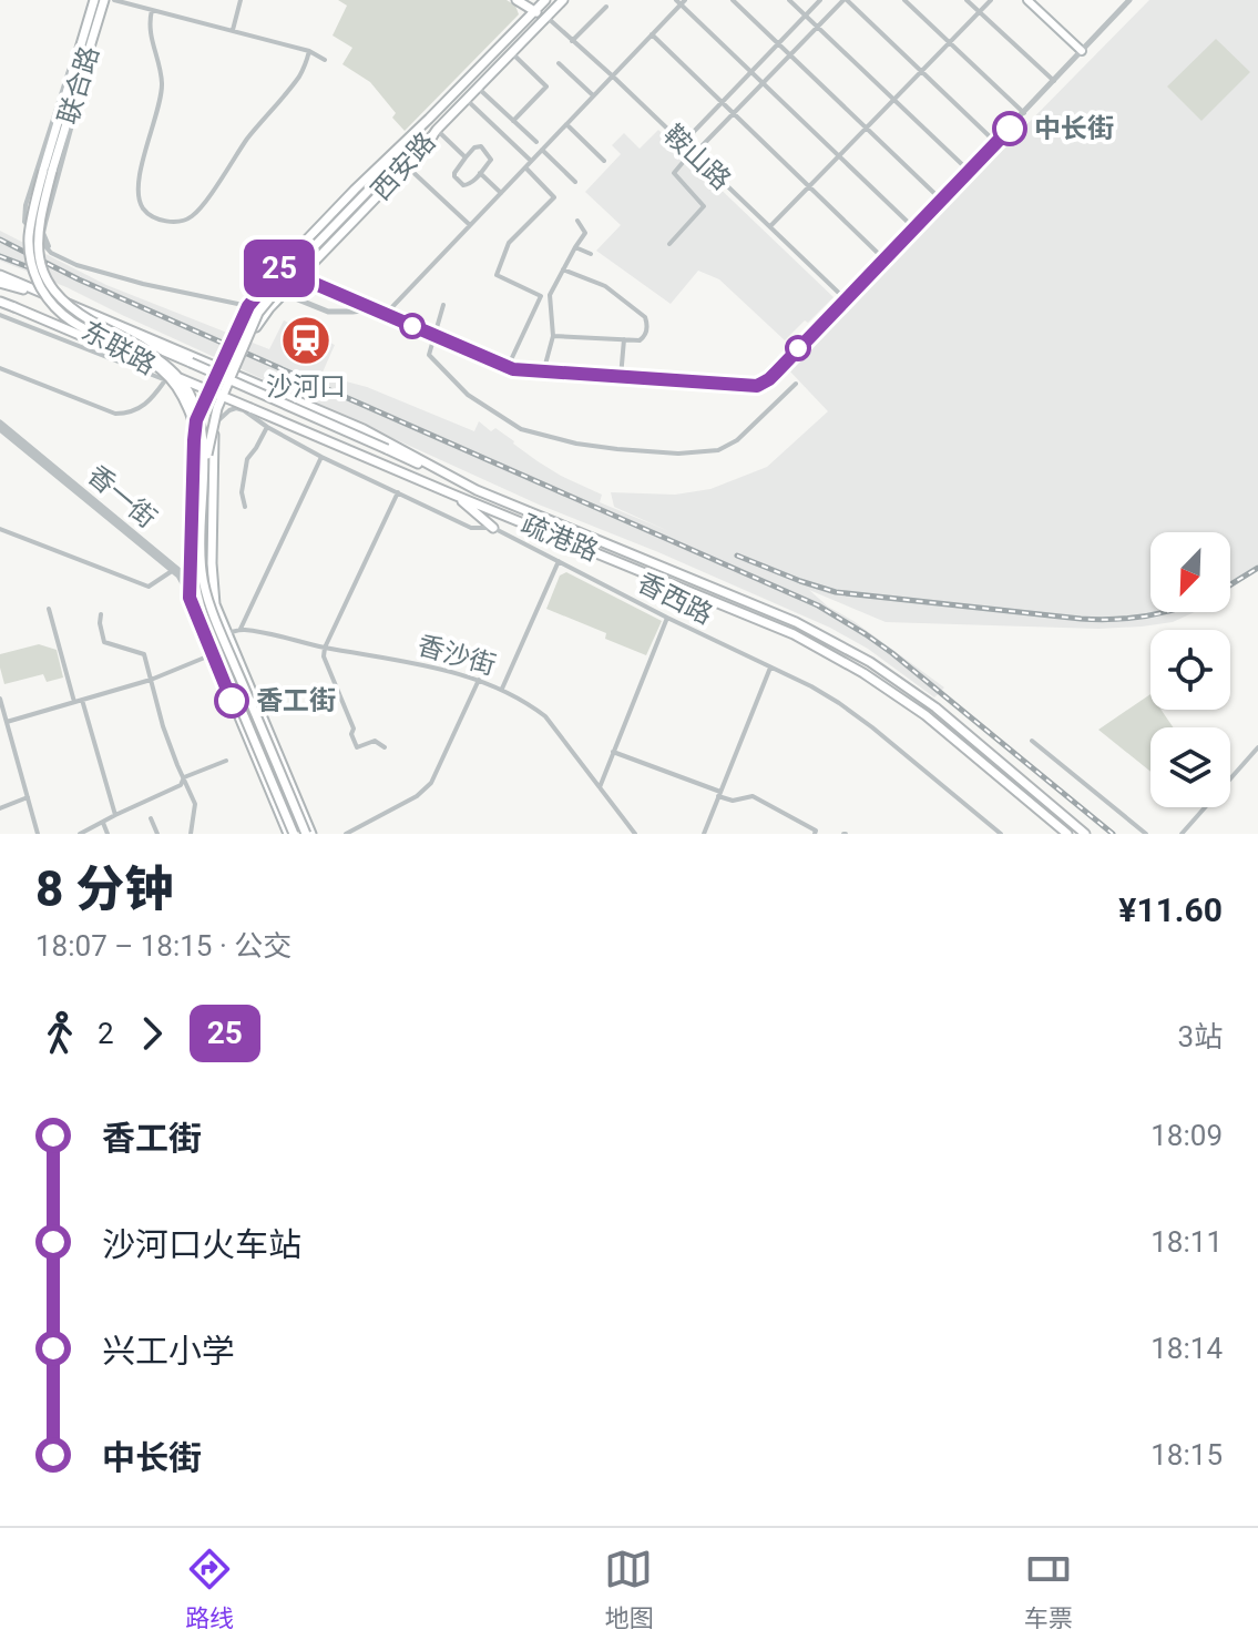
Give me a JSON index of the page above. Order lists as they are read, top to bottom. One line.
{"streets":{"main road":["联合路","鞍山路","西安路","东联路","疏港路"],"street":["香一街","香西路","香沙街"]},"crossings":[["联合路","东联路"],["鞍山路","西安路"]],"places":{"other":["中长街","香工街"],"station":["沙河口"]},"lines":["bus line 25"],"north":"bottom left","page":{"on_map":"25","heading":["8 分钟","18:07 – 18:15 · 公交","¥11.60"],"legs":["2","25","3站"],"list":[{"name":"香工街","value":"18:09"},{"name":"沙河口火车站","value":"18:11"},{"name":"兴工小学","value":"18:14"},{"name":"中长街","value":"18:15"}],"tabs":["路线","地图","车票"]}}
